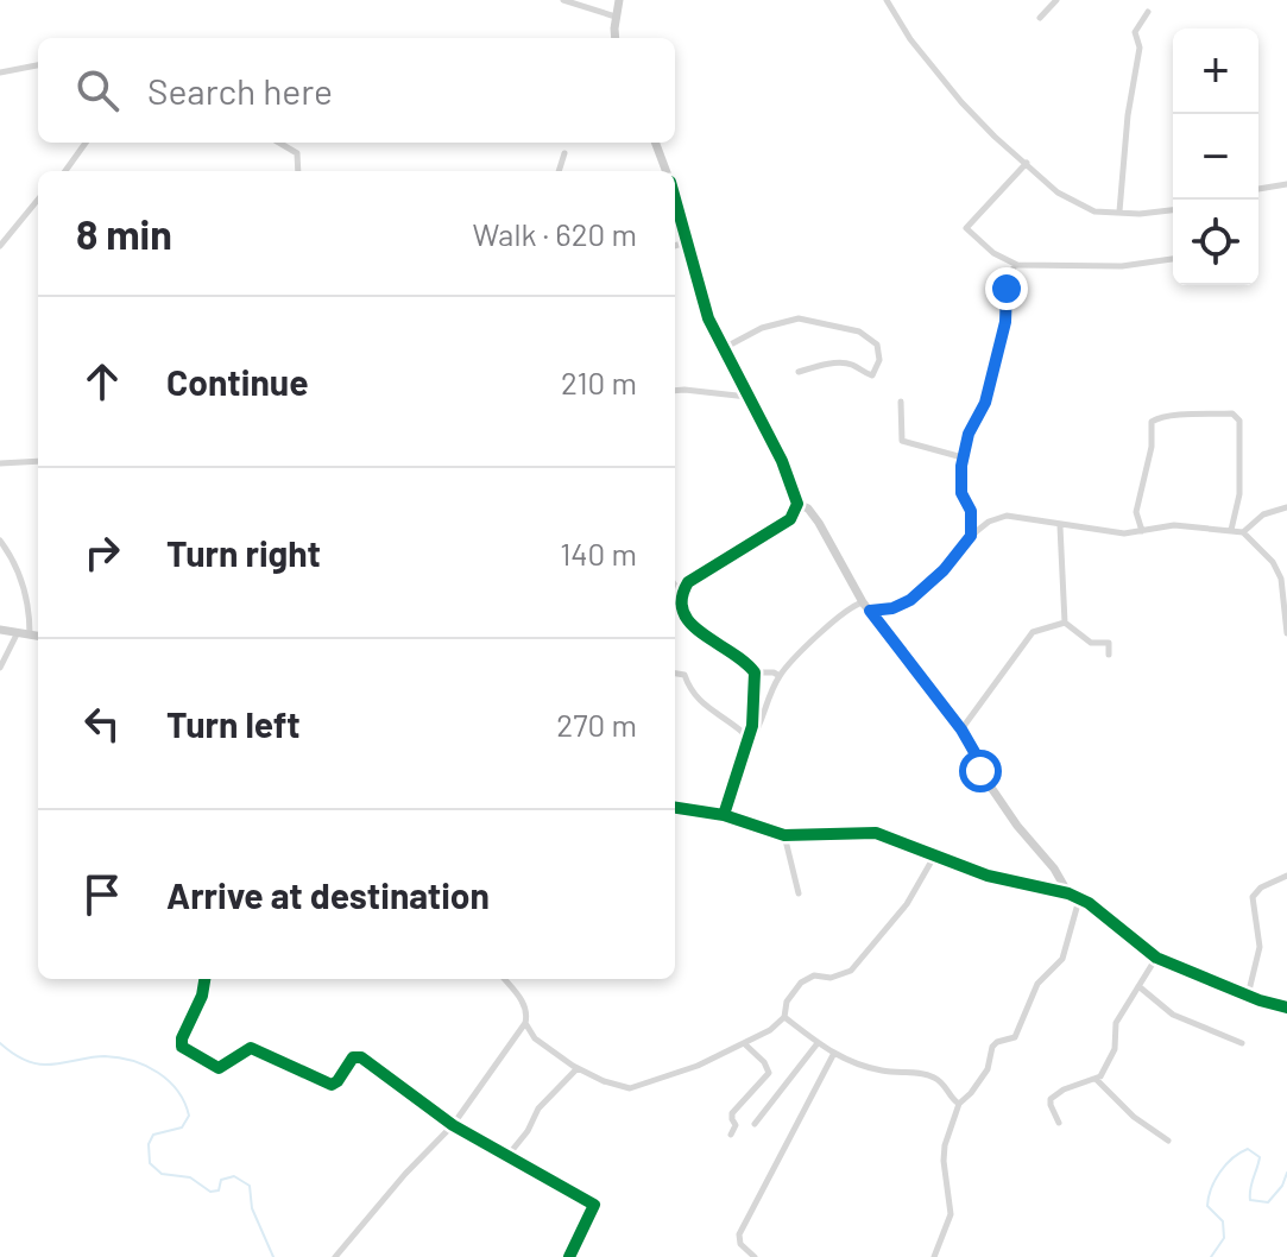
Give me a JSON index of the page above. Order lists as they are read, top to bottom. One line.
{"page":{"map_buttons":["+","−"],"search":"Search here","heading":["8 min","Walk · 620 m"],"list":[["Continue","210 m"],["Turn right","140 m"],["Turn left","270 m"],"Arrive at destination"]}}
